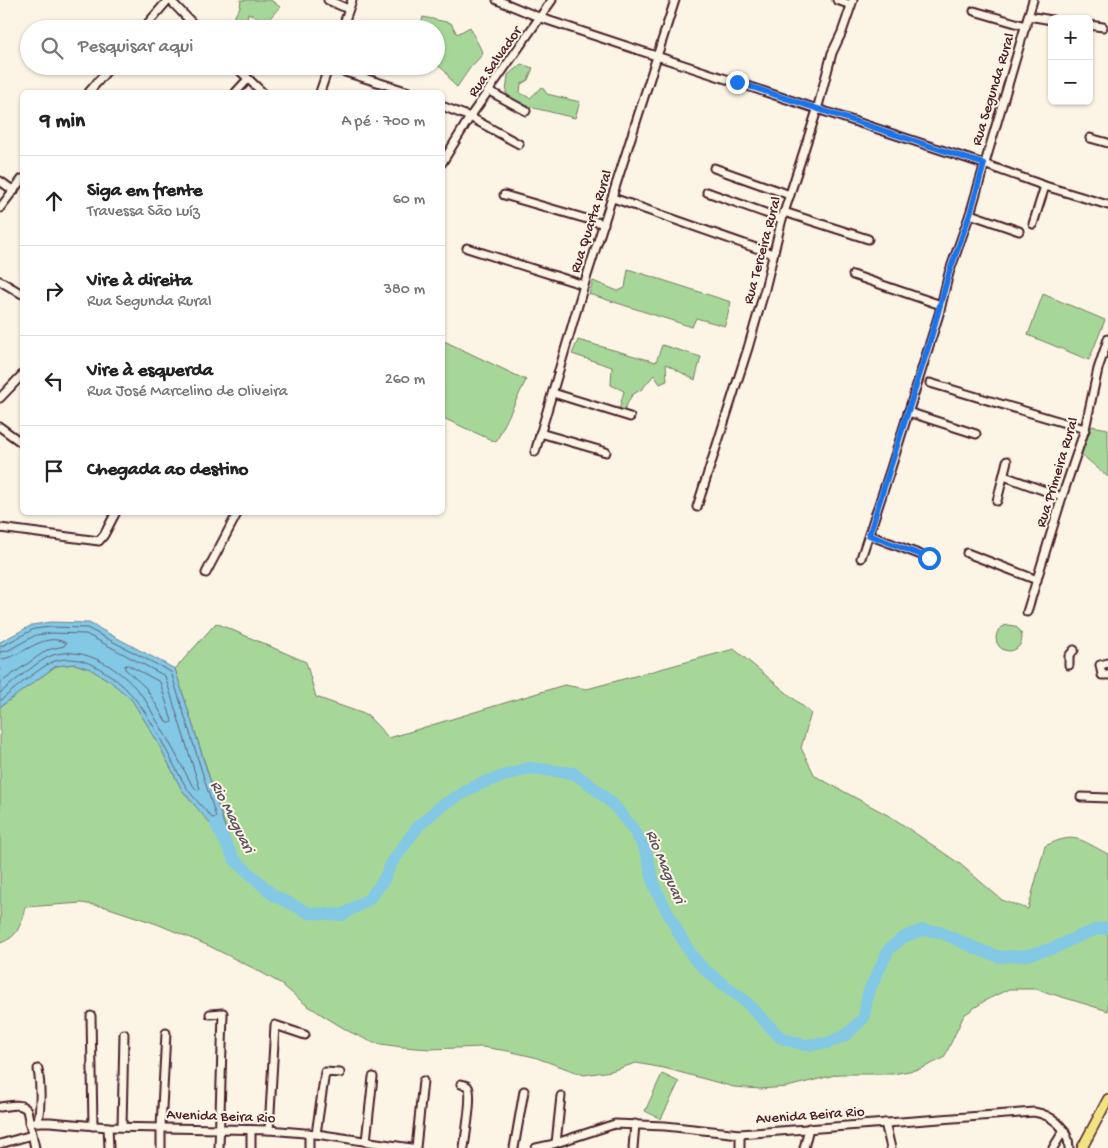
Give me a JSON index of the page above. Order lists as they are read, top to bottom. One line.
{"streets":{"street":["Rua Salvador","Rua Segunda Rural","Rua Quarta Rural","Rua Terceira Rural","Rua Primeira Rural","Avenida Beira Rio"]},"water":["Rio Maguari"],"page":{"map_buttons":["+","−"],"search":"Pesquisar aqui","heading":["9 min","A pé · 700 m"],"list":[["Siga em frente","Travessa São Luíz","60 m"],["Vire à direita","Rua Segunda Rural","380 m"],["Vire à esquerda","Rua José Marcelino de Oliveira","260 m"],"Chegada ao destino"]}}
